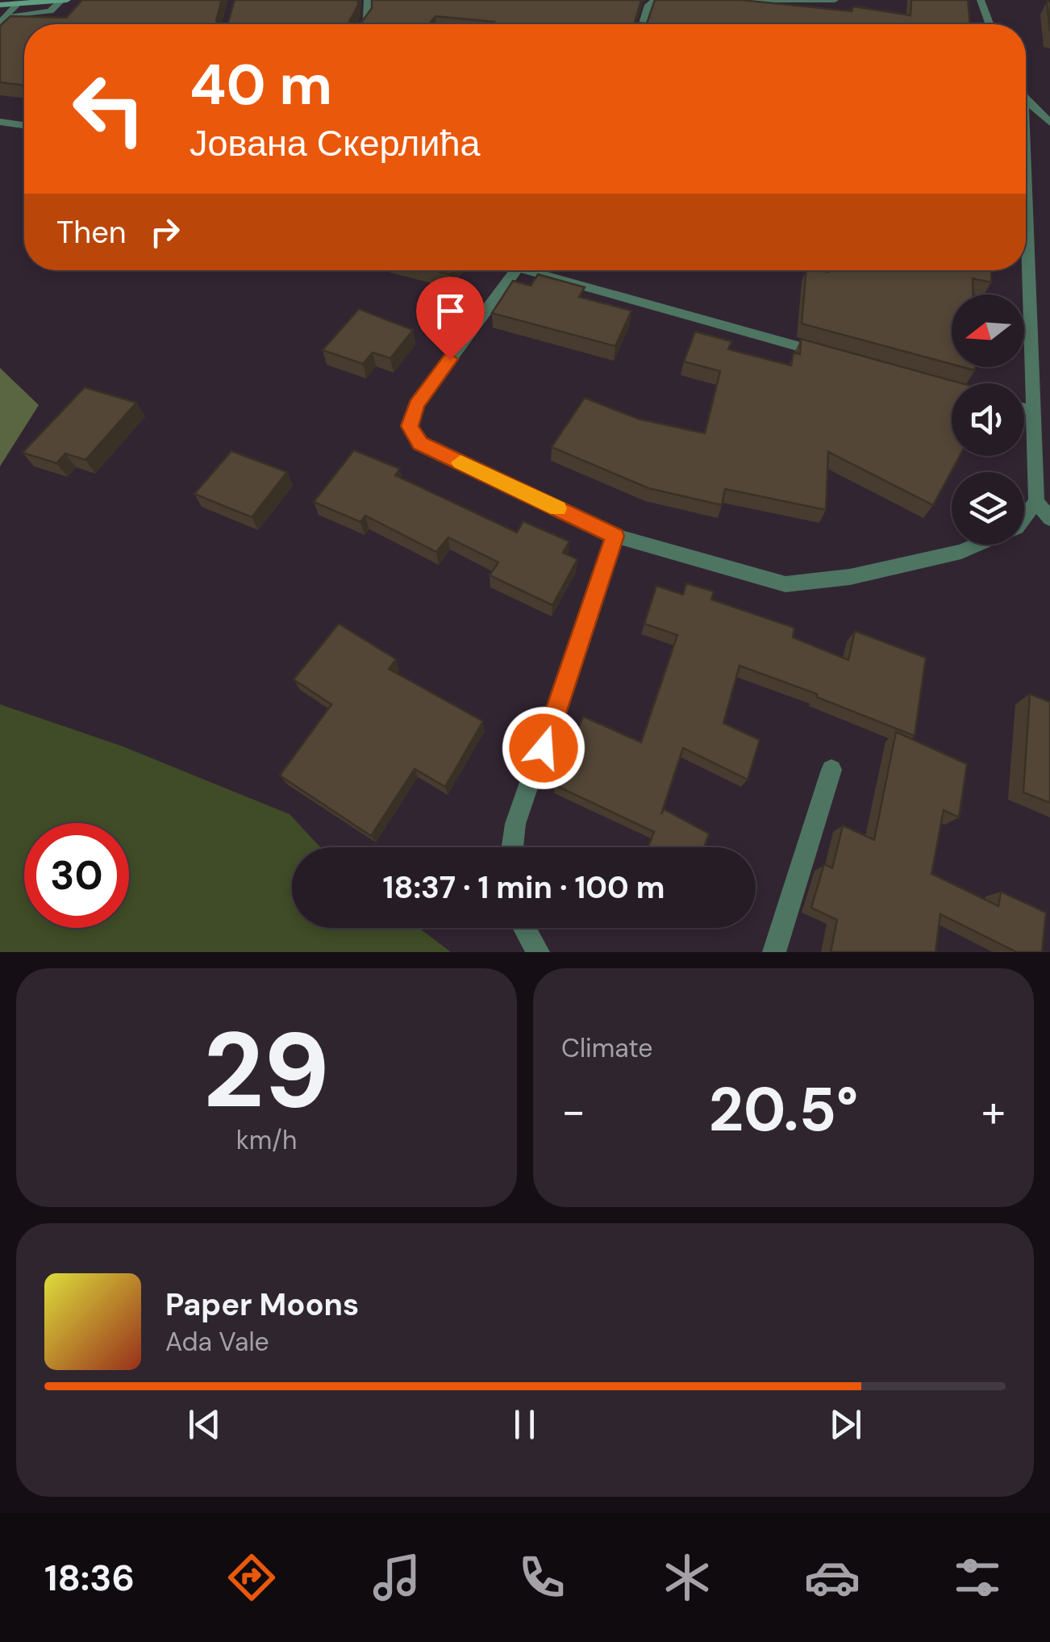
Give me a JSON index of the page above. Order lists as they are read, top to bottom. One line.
{"north":"left","page":{"turn":["40 m","Јована Скерлића"],"then":"Then","limit":"30","trip":"18:37 · 1 min · 100 m","tile":[["29","km/h"],"Climate"],"heat":["−","20.5°","+"],"song":["Paper Moons","Ada Vale"],"tabs":"18:36"}}
